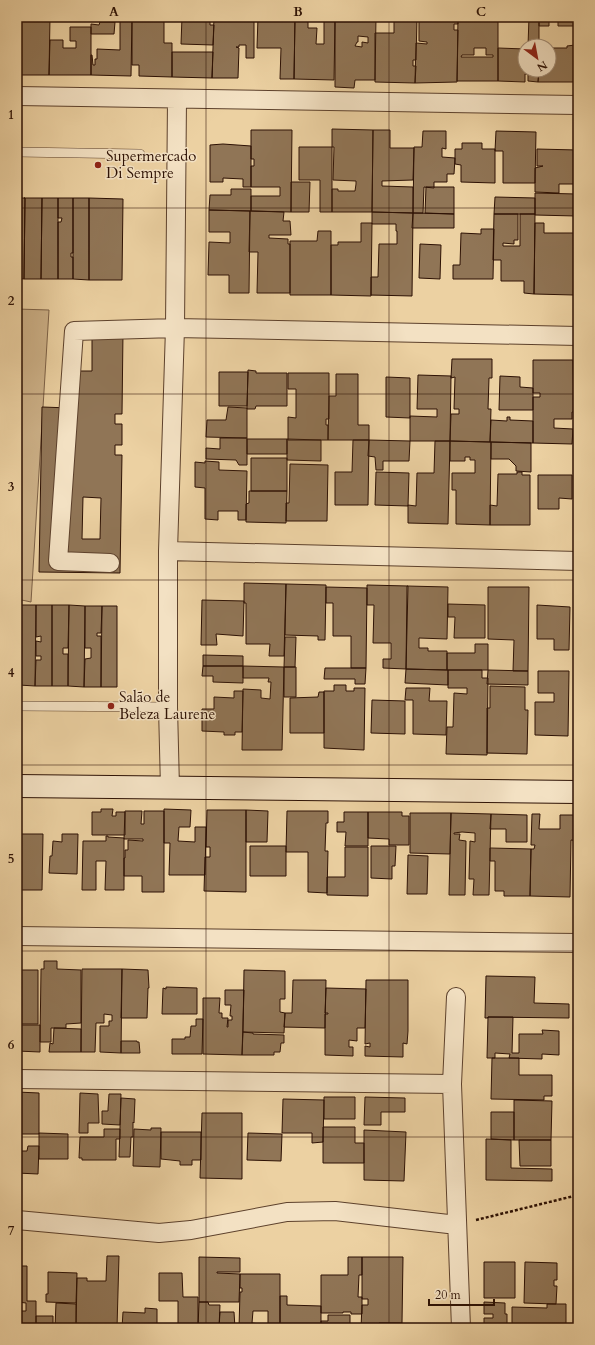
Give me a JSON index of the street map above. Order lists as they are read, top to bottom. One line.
{"places":["Supermercado Di Sempre","Salão de Beleza Laurene"],"scale_bar":"20 m","north":"bottom right","grid":{"columns":["A","B","C"],"rows":["1","2","3","4","5","6","7"]}}
